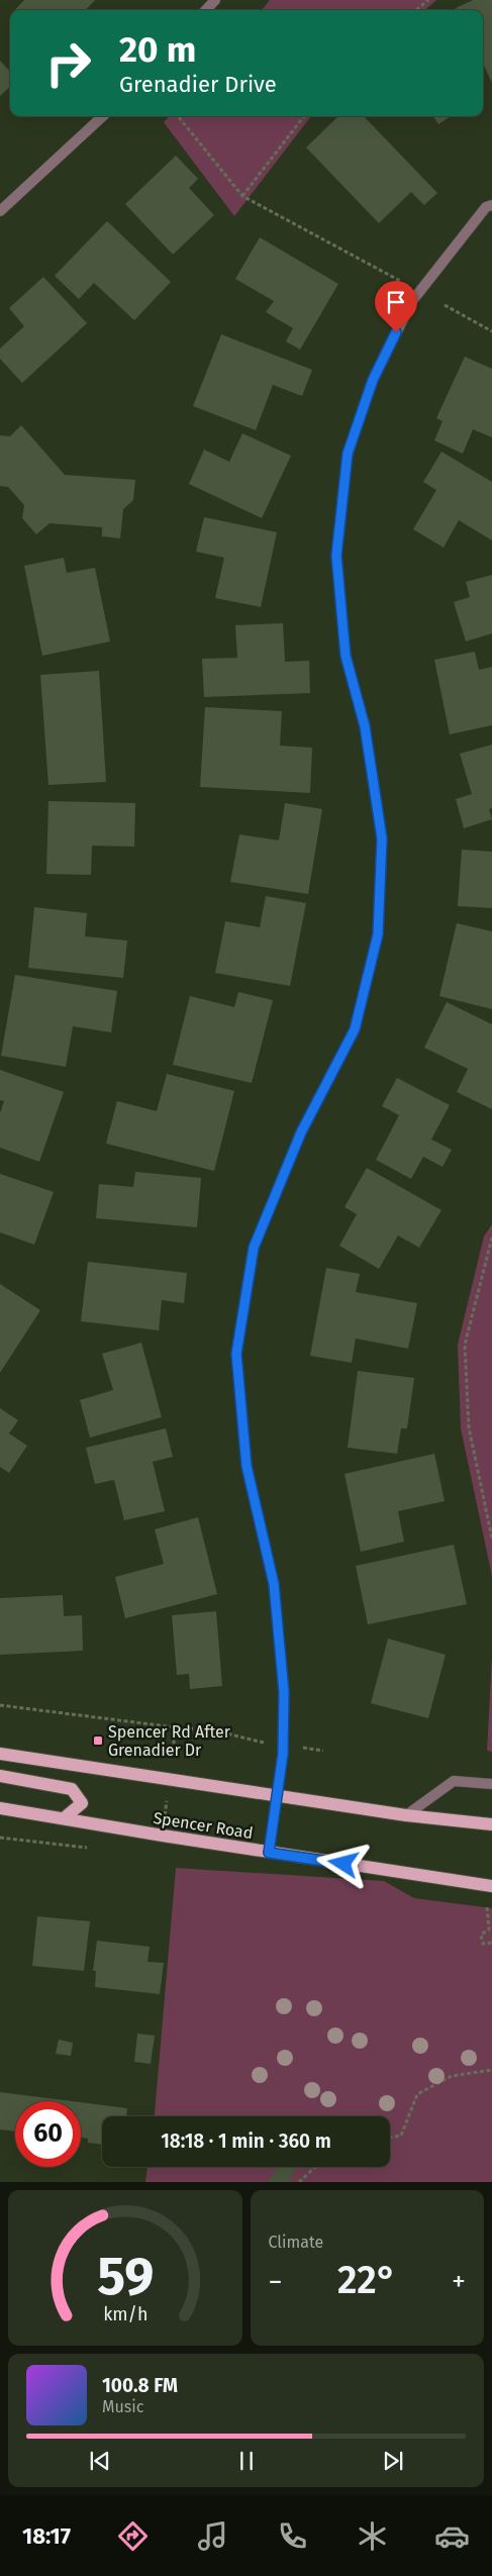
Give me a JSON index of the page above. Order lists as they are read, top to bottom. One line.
{"streets":{"main road":["Spencer Road"]},"places":{"transit":["Spencer Rd After Grenadier Dr"]},"page":{"turn":["20 m","Grenadier Drive"],"limit":"60","trip":"18:18 · 1 min · 360 m","tile":"Climate","heat":["−","22°","+"],"song":["100.8 FM","Music"],"tabs":"18:17","gauge":["59","km/h"]}}
